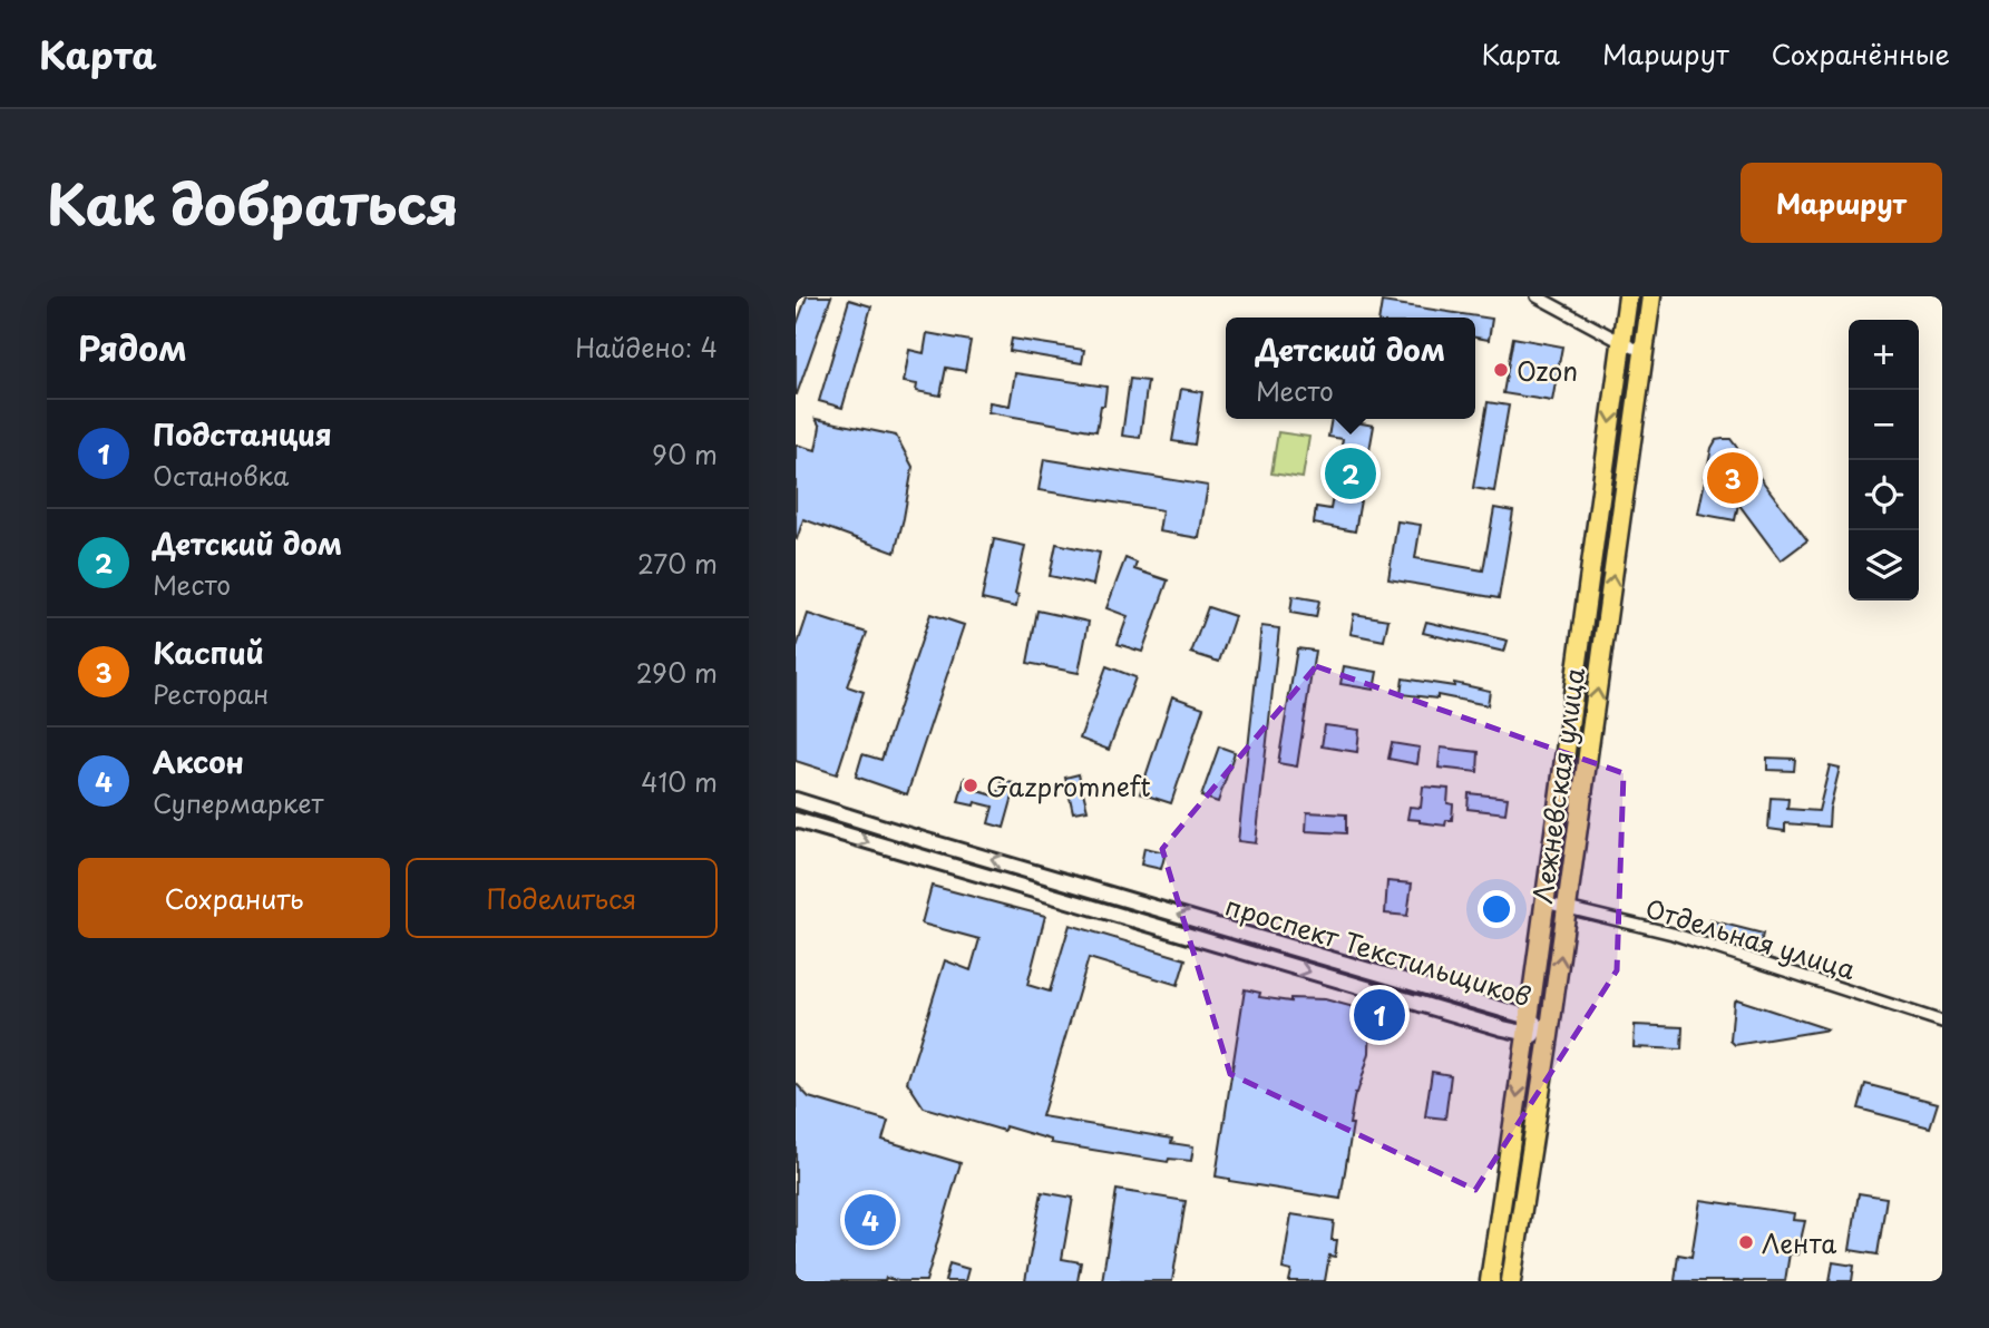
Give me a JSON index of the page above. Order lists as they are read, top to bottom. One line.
{"streets":{"highway":["Лежневская улица"],"main road":["проспект Текстильщиков"],"street":["Отдельная улица"]},"crossings":[["Лежневская улица","Отдельная улица"],["Лежневская улица","проспект Текстильщиков"]],"places":["Ozon","Gazpromneft","Лента"],"page":{"header":"Карта","nav":["Карта","Маршрут","Сохранённые"],"title":"Как добраться","buttons":["Маршрут",["Сохранить","Поделиться"]],"heading":["Рядом","Найдено: 4"],"popup":["Детский дом","Место"],"map_buttons":["+","−"],"list":[{"mark":"1","name":"Подстанция","note":"Остановка","value":"90 m"},{"mark":"2","name":"Детский дом","note":"Место","value":"270 m"},{"mark":"3","name":"Каспий","note":"Ресторан","value":"290 m"},{"mark":"4","name":"Аксон","note":"Супермаркет","value":"410 m"}],"pins":["2","3","1","4"]}}
